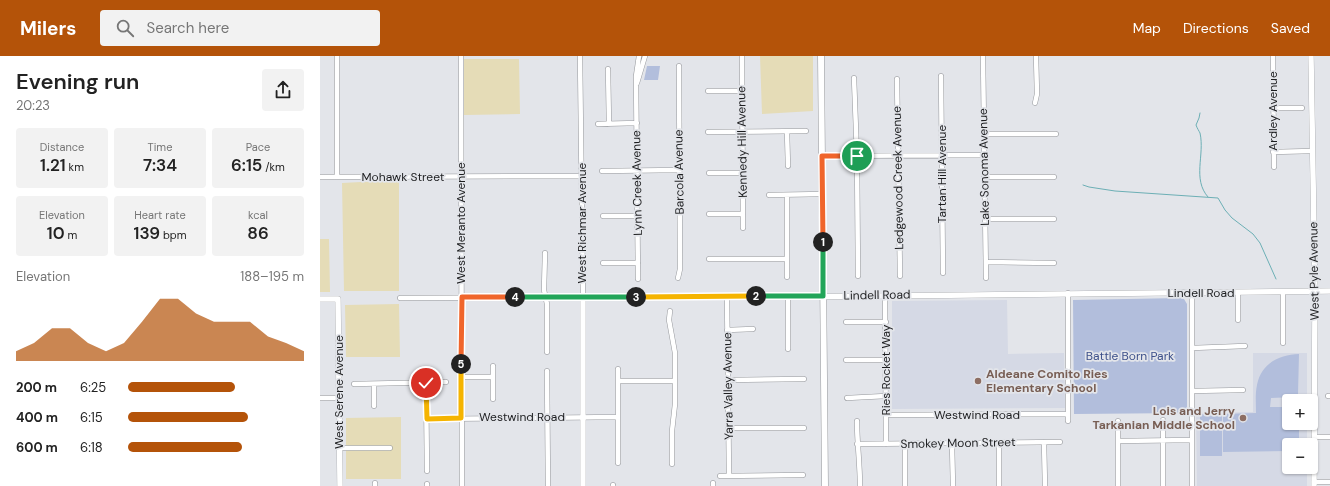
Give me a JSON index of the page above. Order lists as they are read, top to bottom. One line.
{"streets":{"street":["Ardley Avenue","Kennedy Hill Avenue","Lake Sonoma Avenue","Barcola Avenue","Tartan Hill Avenue","Mohawk Street","Ledgewood Creek Avenue","Lynn Creek Avenue","West Meranto Avenue","West Richmar Avenue","West Pyle Avenue","Lindell Road","Ries Rocket Way","Yarra Valley Avenue","West Serene Avenue","Westwind Road","Smokey Moon Street"]},"crossings":[["Mohawk Street","West Meranto Avenue"],["Mohawk Street","West Richmar Avenue"],["West Meranto Avenue","Lindell Road"],["West Meranto Avenue","Westwind Road"],["West Richmar Avenue","Lindell Road"],["West Richmar Avenue","Westwind Road"],["West Pyle Avenue","Lindell Road"],["Lindell Road","Ries Rocket Way"],["Lindell Road","Yarra Valley Avenue"],["Ries Rocket Way","Westwind Road"],["Ries Rocket Way","Smokey Moon Street"]],"parks":["Battle Born Park"],"places":["Aldeane Comito Ries Elementary School","Lois and Jerry Tarkanian Middle School"],"page":{"header":"Milers","search":"Search here","nav":["Map","Directions","Saved"],"heading":["Evening run","20:23"],"stats":[["Distance","1.21 km"],["Time","7:34"],["Pace","6:15 /km"],["Elevation","10 m"],["Heart rate","139 bpm"],["kcal","86"]],"pins":["1","2","3","4","5"],"chart":["Elevation","188–195 m"],"list":[{"name":"200 m","note":"6:25"},{"name":"400 m","note":"6:15"},{"name":"600 m","note":"6:18"}],"map_buttons":["+","−"]}}
